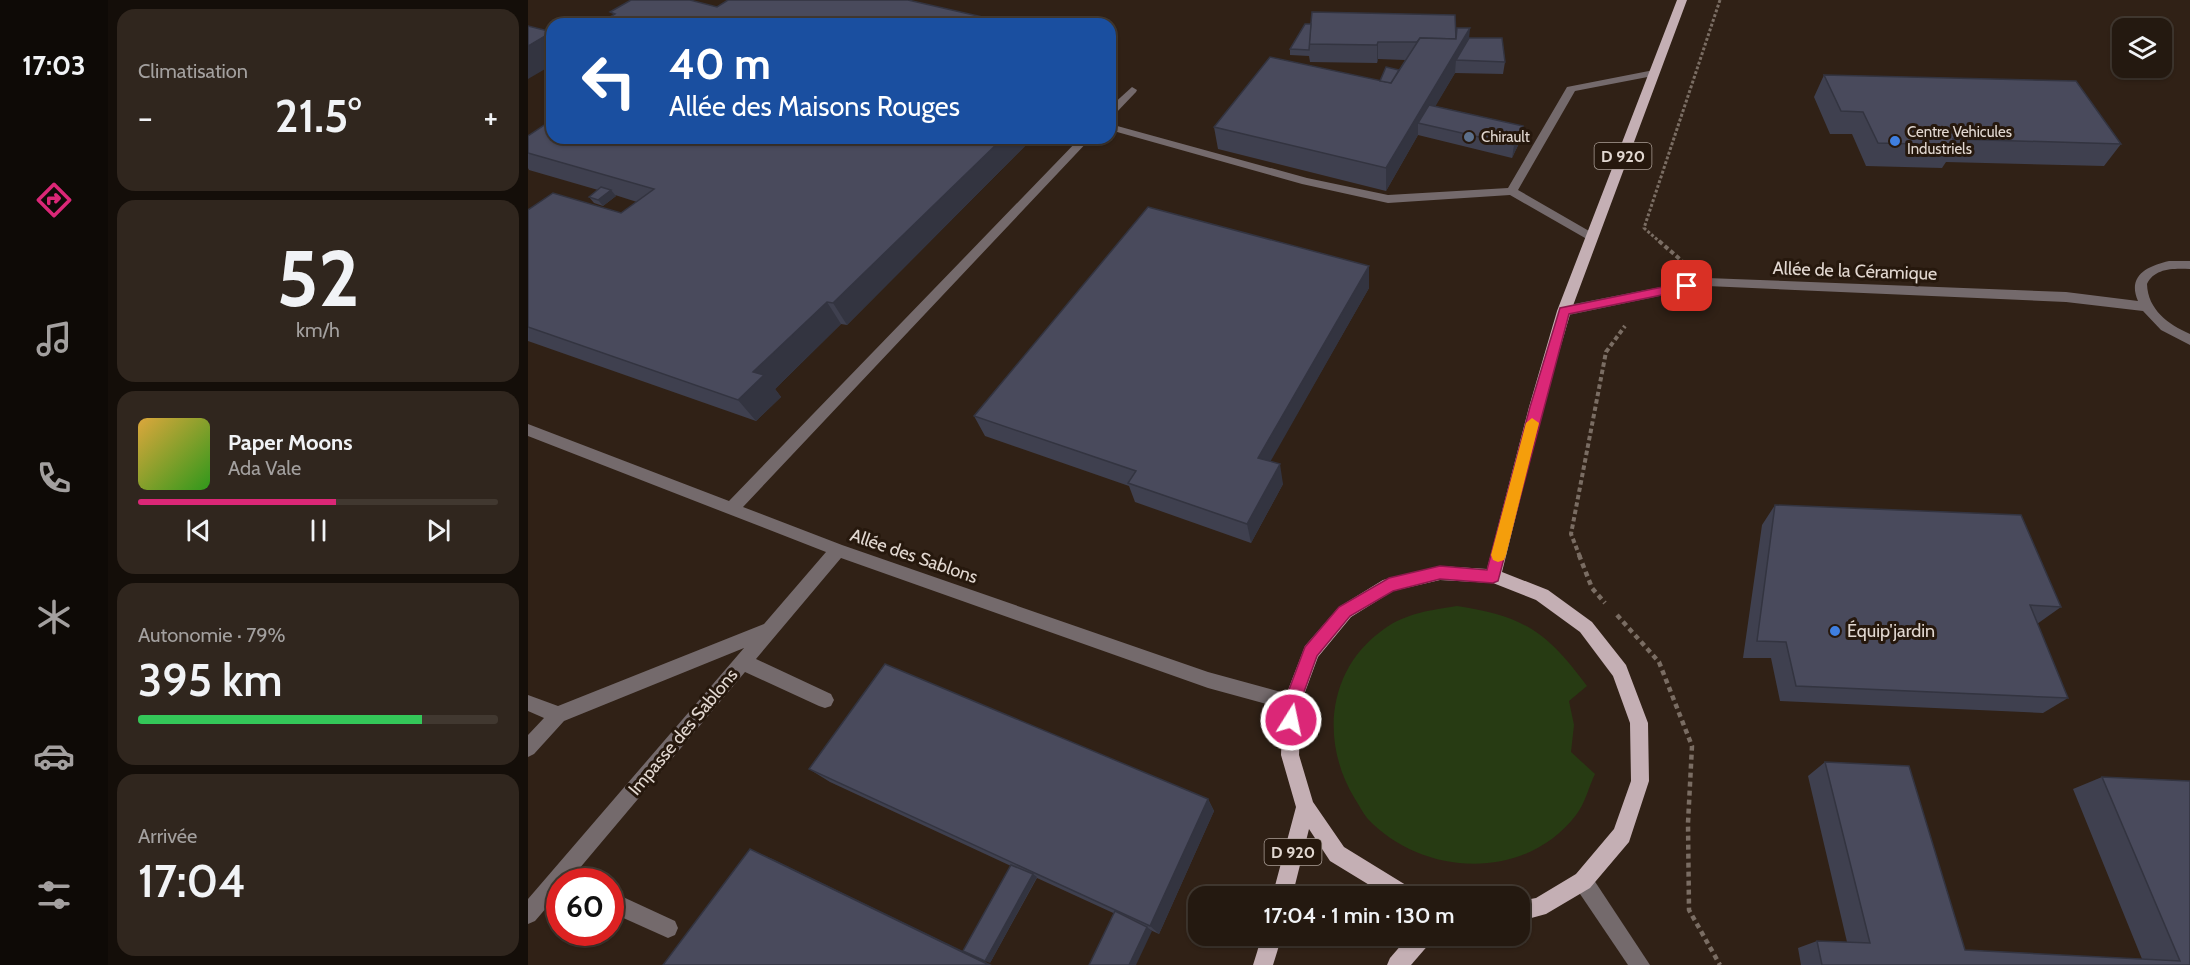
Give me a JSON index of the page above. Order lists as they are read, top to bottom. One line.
{"streets":{"main road":["D 920"],"street":["Allée de la Céramique","Allée des Sablons","Impasse des Sablons"]},"crossings":[["D 920","Allée de la Céramique"],["Allée des Sablons","Impasse des Sablons"]],"places":["Chirault","Centre Vehicules Industriels","Équip'jardin"],"page":{"tabs":"17:03","tile":["Climatisation",["52","km/h"],["Autonomie · 79%","395 km"],["Arrivée","17:04"]],"turn":["40 m","Allée des Maisons Rouges"],"heat":["−","21.5°","+"],"song":["Paper Moons","Ada Vale"],"limit":"60","trip":"17:04 · 1 min · 130 m"}}
